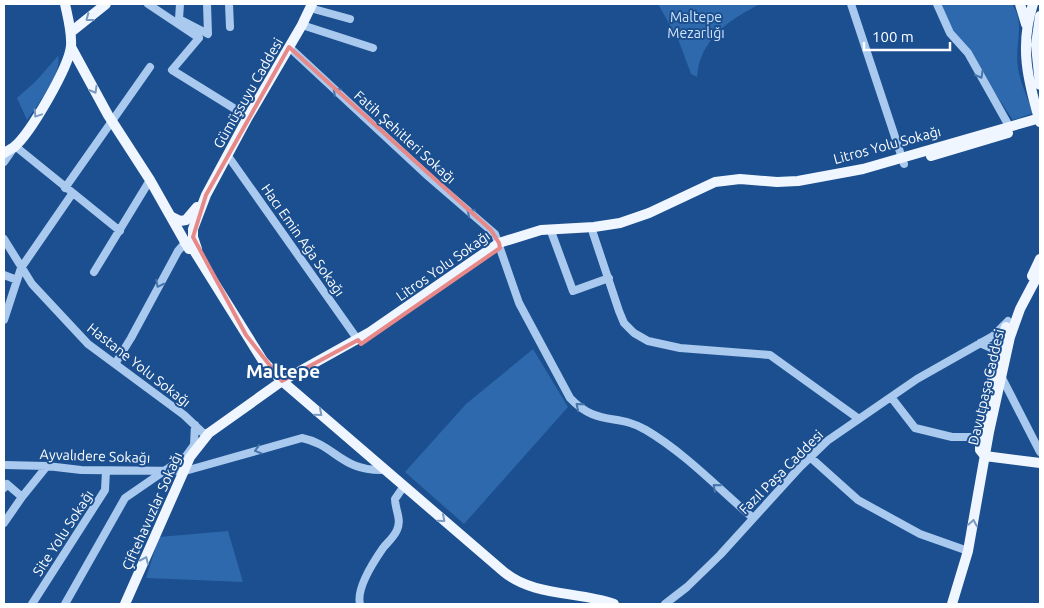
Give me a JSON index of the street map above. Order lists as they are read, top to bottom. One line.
{"streets":{"main road":["Gümüşsuyu Caddesi","Litros Yolu Sokağı","Davutpaşa Caddesi","Çiftehavuzlar Sokağı"],"street":["Fatih Şehitleri Sokağı","Hacı Emin Ağa Sokağı","Hastane Yolu Sokağı","Ayvalıdere Sokağı","Fazıl Paşa Caddesi","Site Yolu Sokağı"]},"crossings":[["Gümüşsuyu Caddesi","Fatih Şehitleri Sokağı"],["Gümüşsuyu Caddesi","Hacı Emin Ağa Sokağı"],["Fatih Şehitleri Sokağı","Litros Yolu Sokağı"],["Fatih Şehitleri Sokağı","Fazıl Paşa Caddesi"],["Litros Yolu Sokağı","Hacı Emin Ağa Sokağı"],["Litros Yolu Sokağı","Hastane Yolu Sokağı"],["Litros Yolu Sokağı","Çiftehavuzlar Sokağı"],["Hastane Yolu Sokağı","Çiftehavuzlar Sokağı"],["Davutpaşa Caddesi","Fazıl Paşa Caddesi"],["Ayvalıdere Sokağı","Çiftehavuzlar Sokağı"],["Ayvalıdere Sokağı","Site Yolu Sokağı"]],"one_way":["Fatih Şehitleri Sokağı","Çiftehavuzlar Sokağı"],"districts":["Maltepe"],"parks":["Maltepe Mezarlığı"],"scale_bar":"100 m"}
